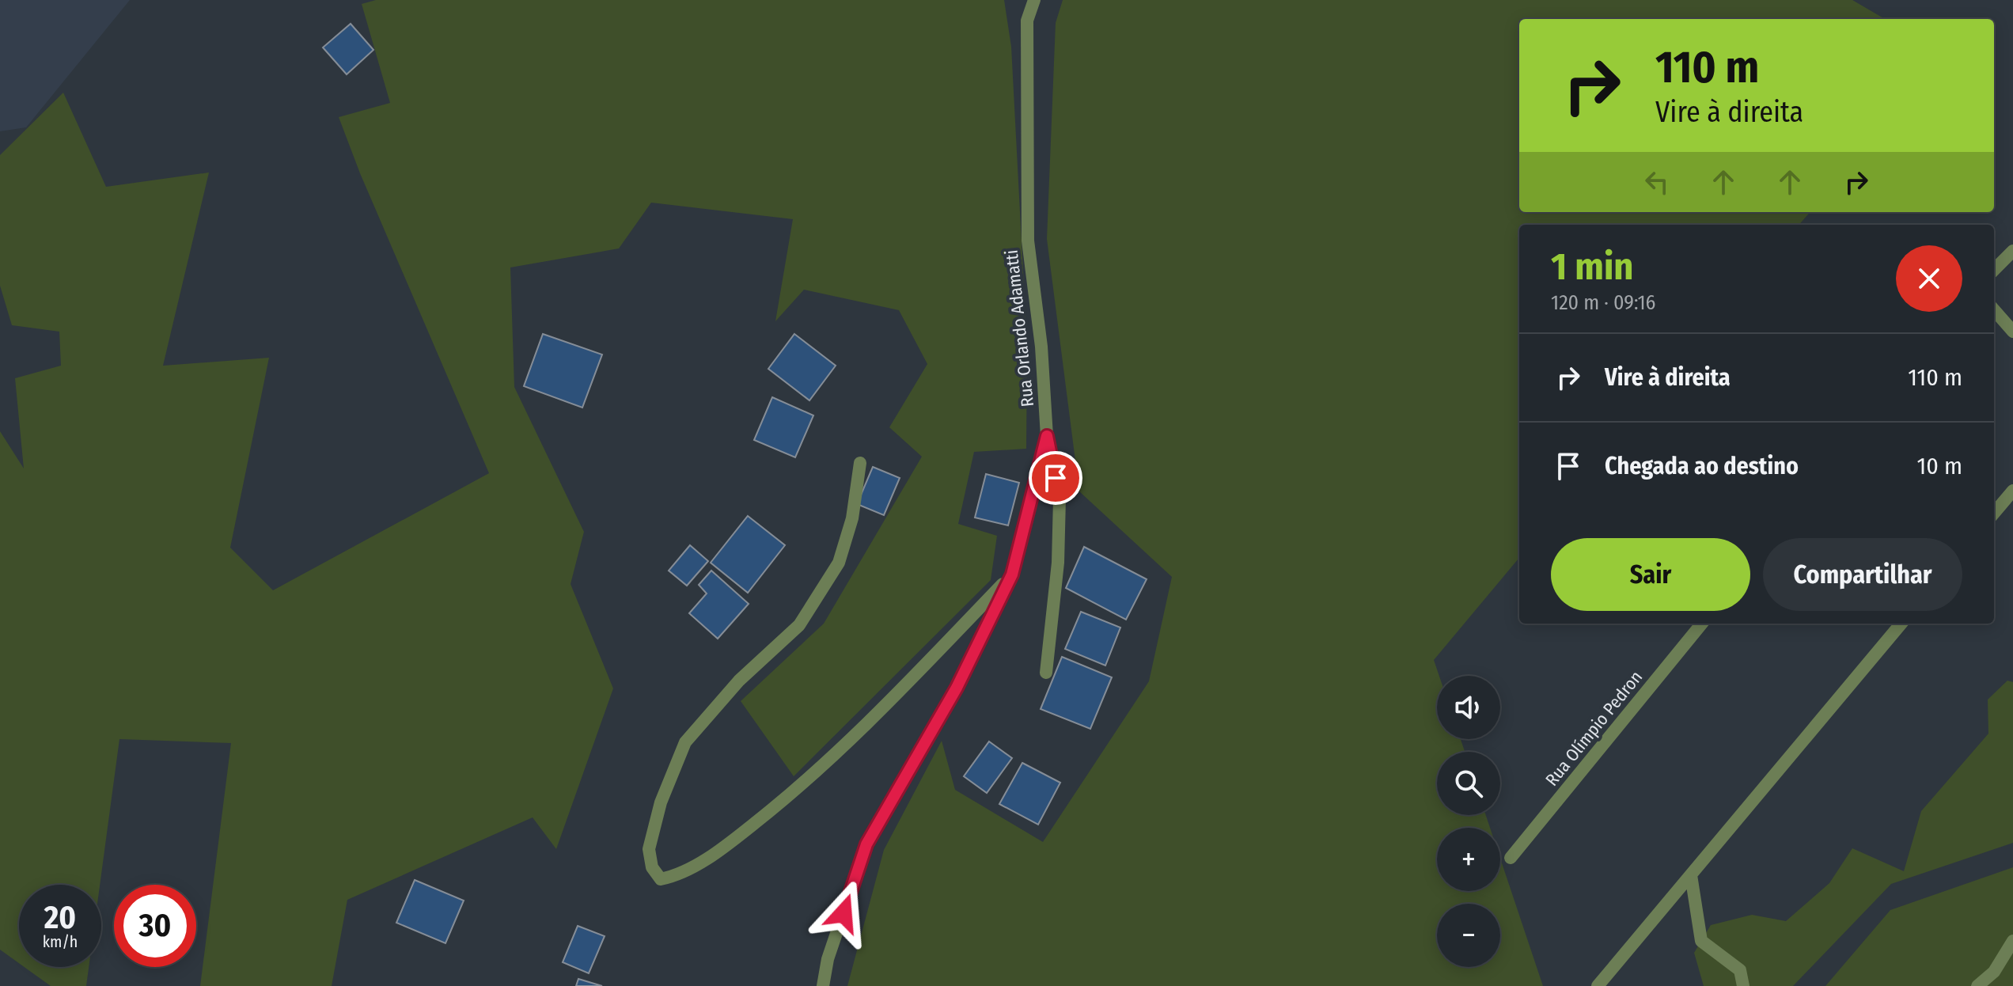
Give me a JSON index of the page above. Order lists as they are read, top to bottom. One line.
{"streets":{"street":["Rua Orlando Adamatti","Rua Olímpio Pedron"]},"page":{"turn":["110 m","Vire à direita"],"heading":["1 min","120 m · 09:16"],"list":[{"name":"Vire à direita","value":"110 m"},{"name":"Chegada ao destino","value":"10 m"}],"buttons":["Sair","Compartilhar"],"map_buttons":["+","−"],"speed":"20 km/h","limit":"30"}}
